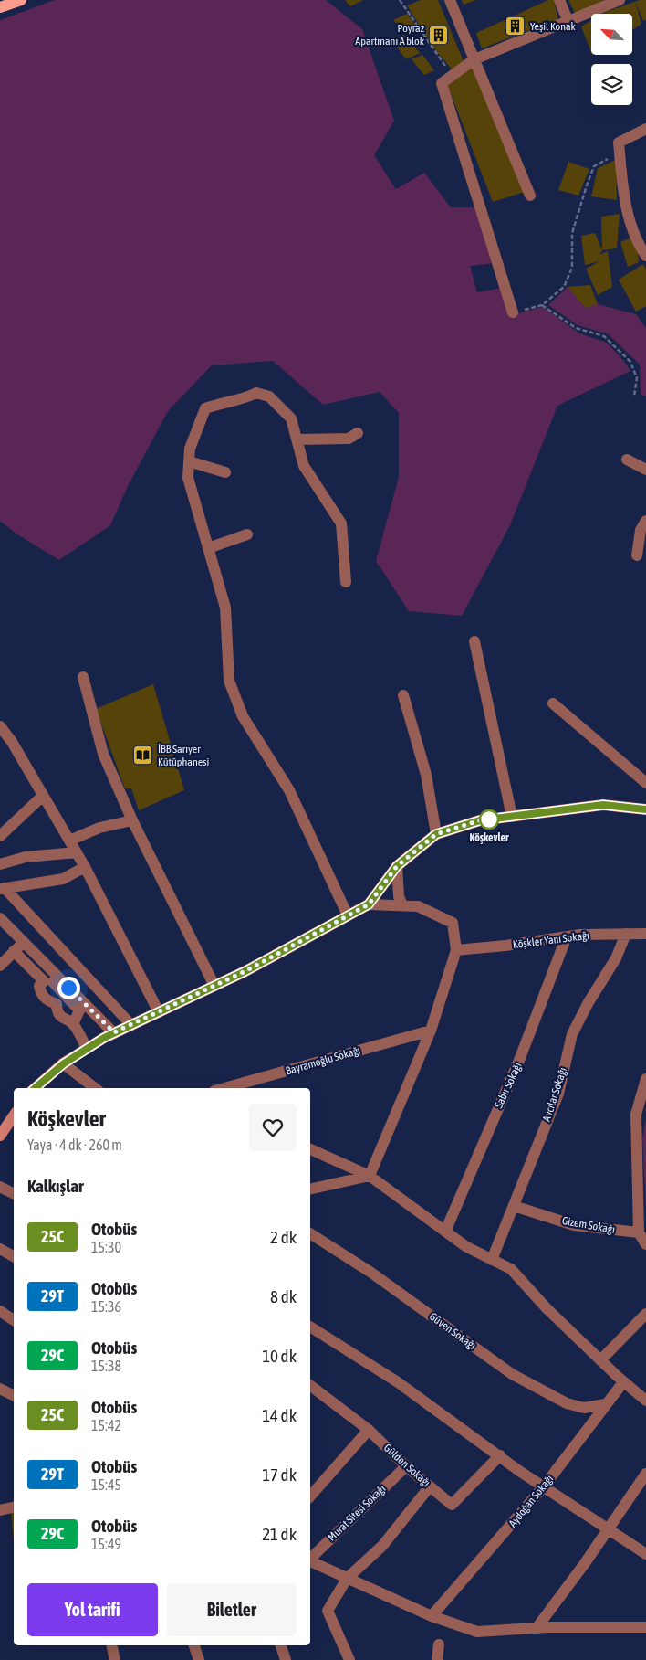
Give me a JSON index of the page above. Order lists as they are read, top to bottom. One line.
{"streets":{"street":["Köşkler Yanı Sokağı","Bayramoğlu Sokağı","Sabır Sokağı","Avcılar Sokağı","Gizem Sokağı","Güven Sokağı","Gülden Sokağı","Aydoğan Sokağı","Murat Sitesi Sokağı"]},"crossings":[["Köşkler Yanı Sokağı","Sabır Sokağı"],["Köşkler Yanı Sokağı","Avcılar Sokağı"],["Avcılar Sokağı","Gizem Sokağı"],["Güven Sokağı","Aydoğan Sokağı"],["Gülden Sokağı","Murat Sitesi Sokağı"]],"places":{"building":["Yeşil Konak","Poyraz Apartmanı A blok"],"library":["İBB Sarıyer Kütüphanesi"],"other":["Köşkevler"]},"lines":["bus line 25C"],"north":"top left","page":{"heading":[["Köşkevler","Yaya · 4 dk · 260 m"],"Kalkışlar"],"list":[{"mark":"25C","name":"Otobüs","note":"15:30","value":"2 dk"},{"mark":"29T","name":"Otobüs","note":"15:36","value":"8 dk"},{"mark":"29C","name":"Otobüs","note":"15:38","value":"10 dk"},{"mark":"25C","name":"Otobüs","note":"15:42","value":"14 dk"},{"mark":"29T","name":"Otobüs","note":"15:45","value":"17 dk"},{"mark":"29C","name":"Otobüs","note":"15:49","value":"21 dk"}],"buttons":["Yol tarifi","Biletler"]}}
